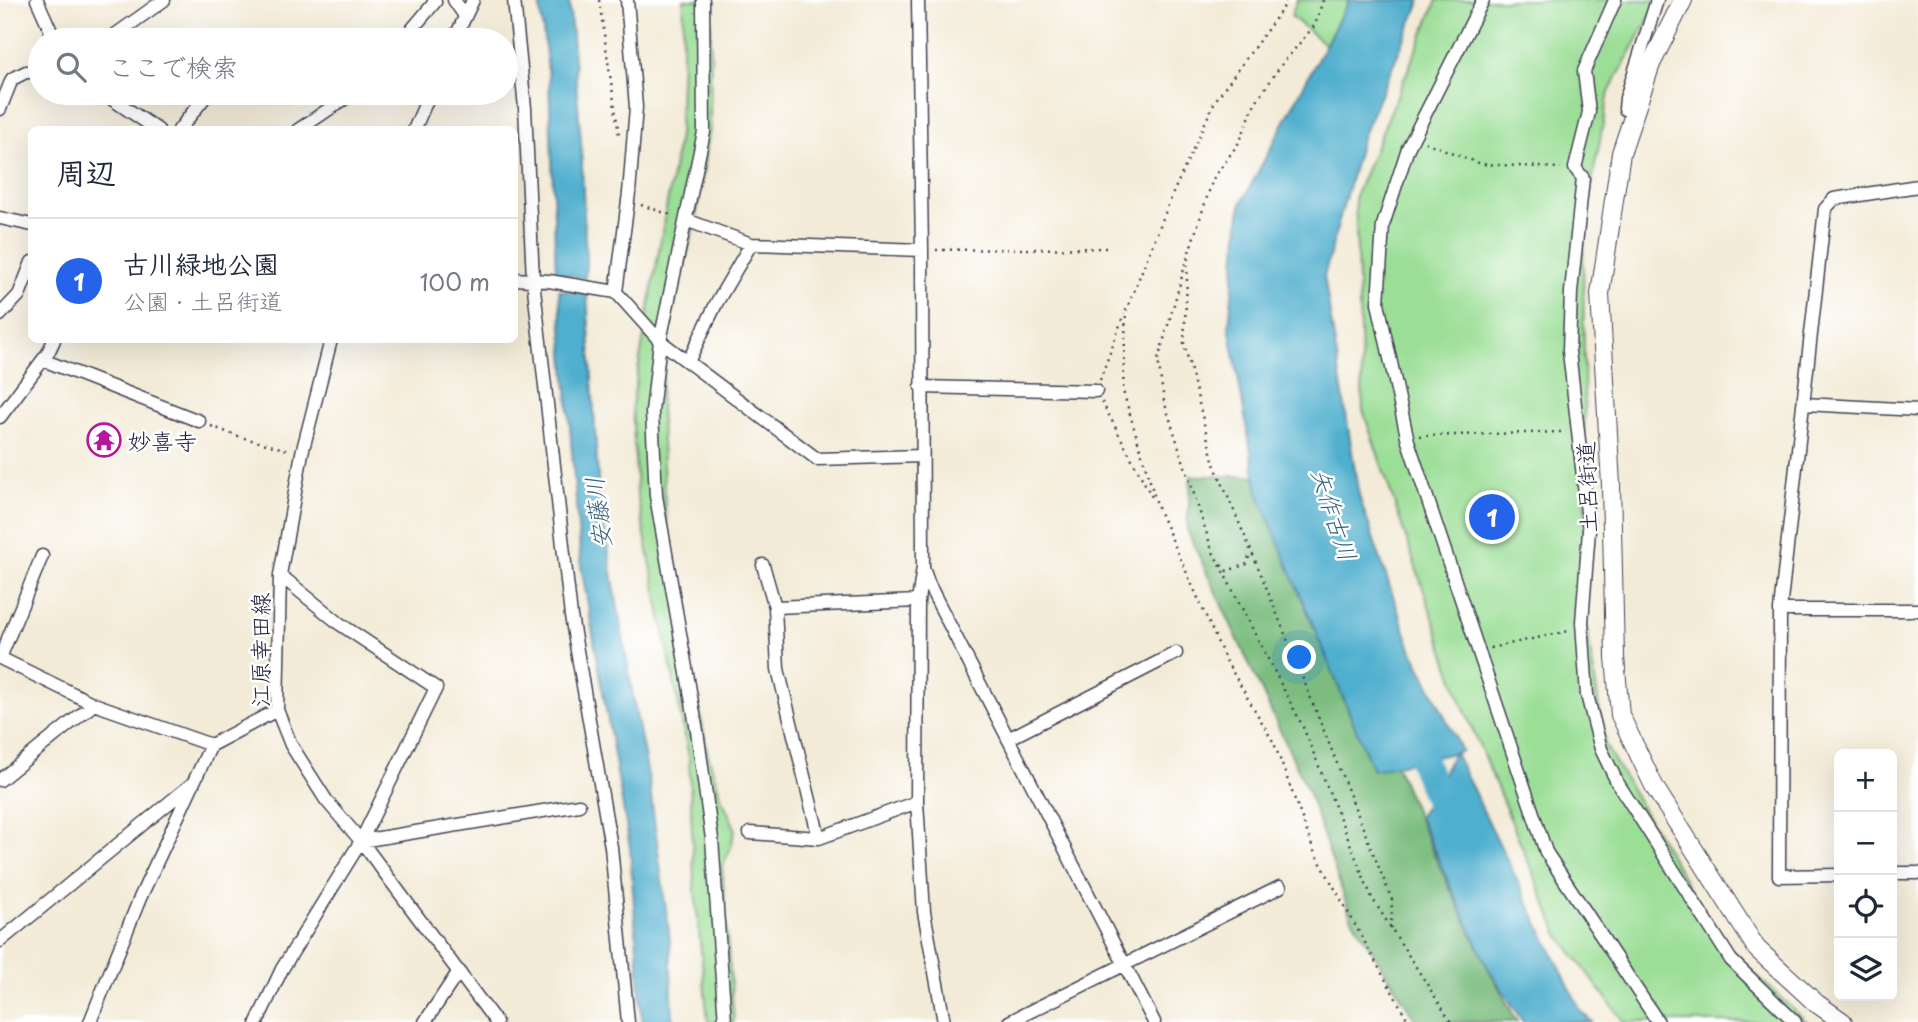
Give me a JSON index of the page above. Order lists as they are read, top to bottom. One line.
{"streets":{"street":["土呂街道","江原幸田線"]},"water":["安藤川","矢作古川"],"places":{"temple":["妙喜寺"]},"page":{"search":"ここで検索","heading":"周辺","list":[{"mark":"1","name":"古川緑地公園","note":"公園 · 土呂街道","value":"100 m"}],"pins":"1","map_buttons":["+","−"]}}
